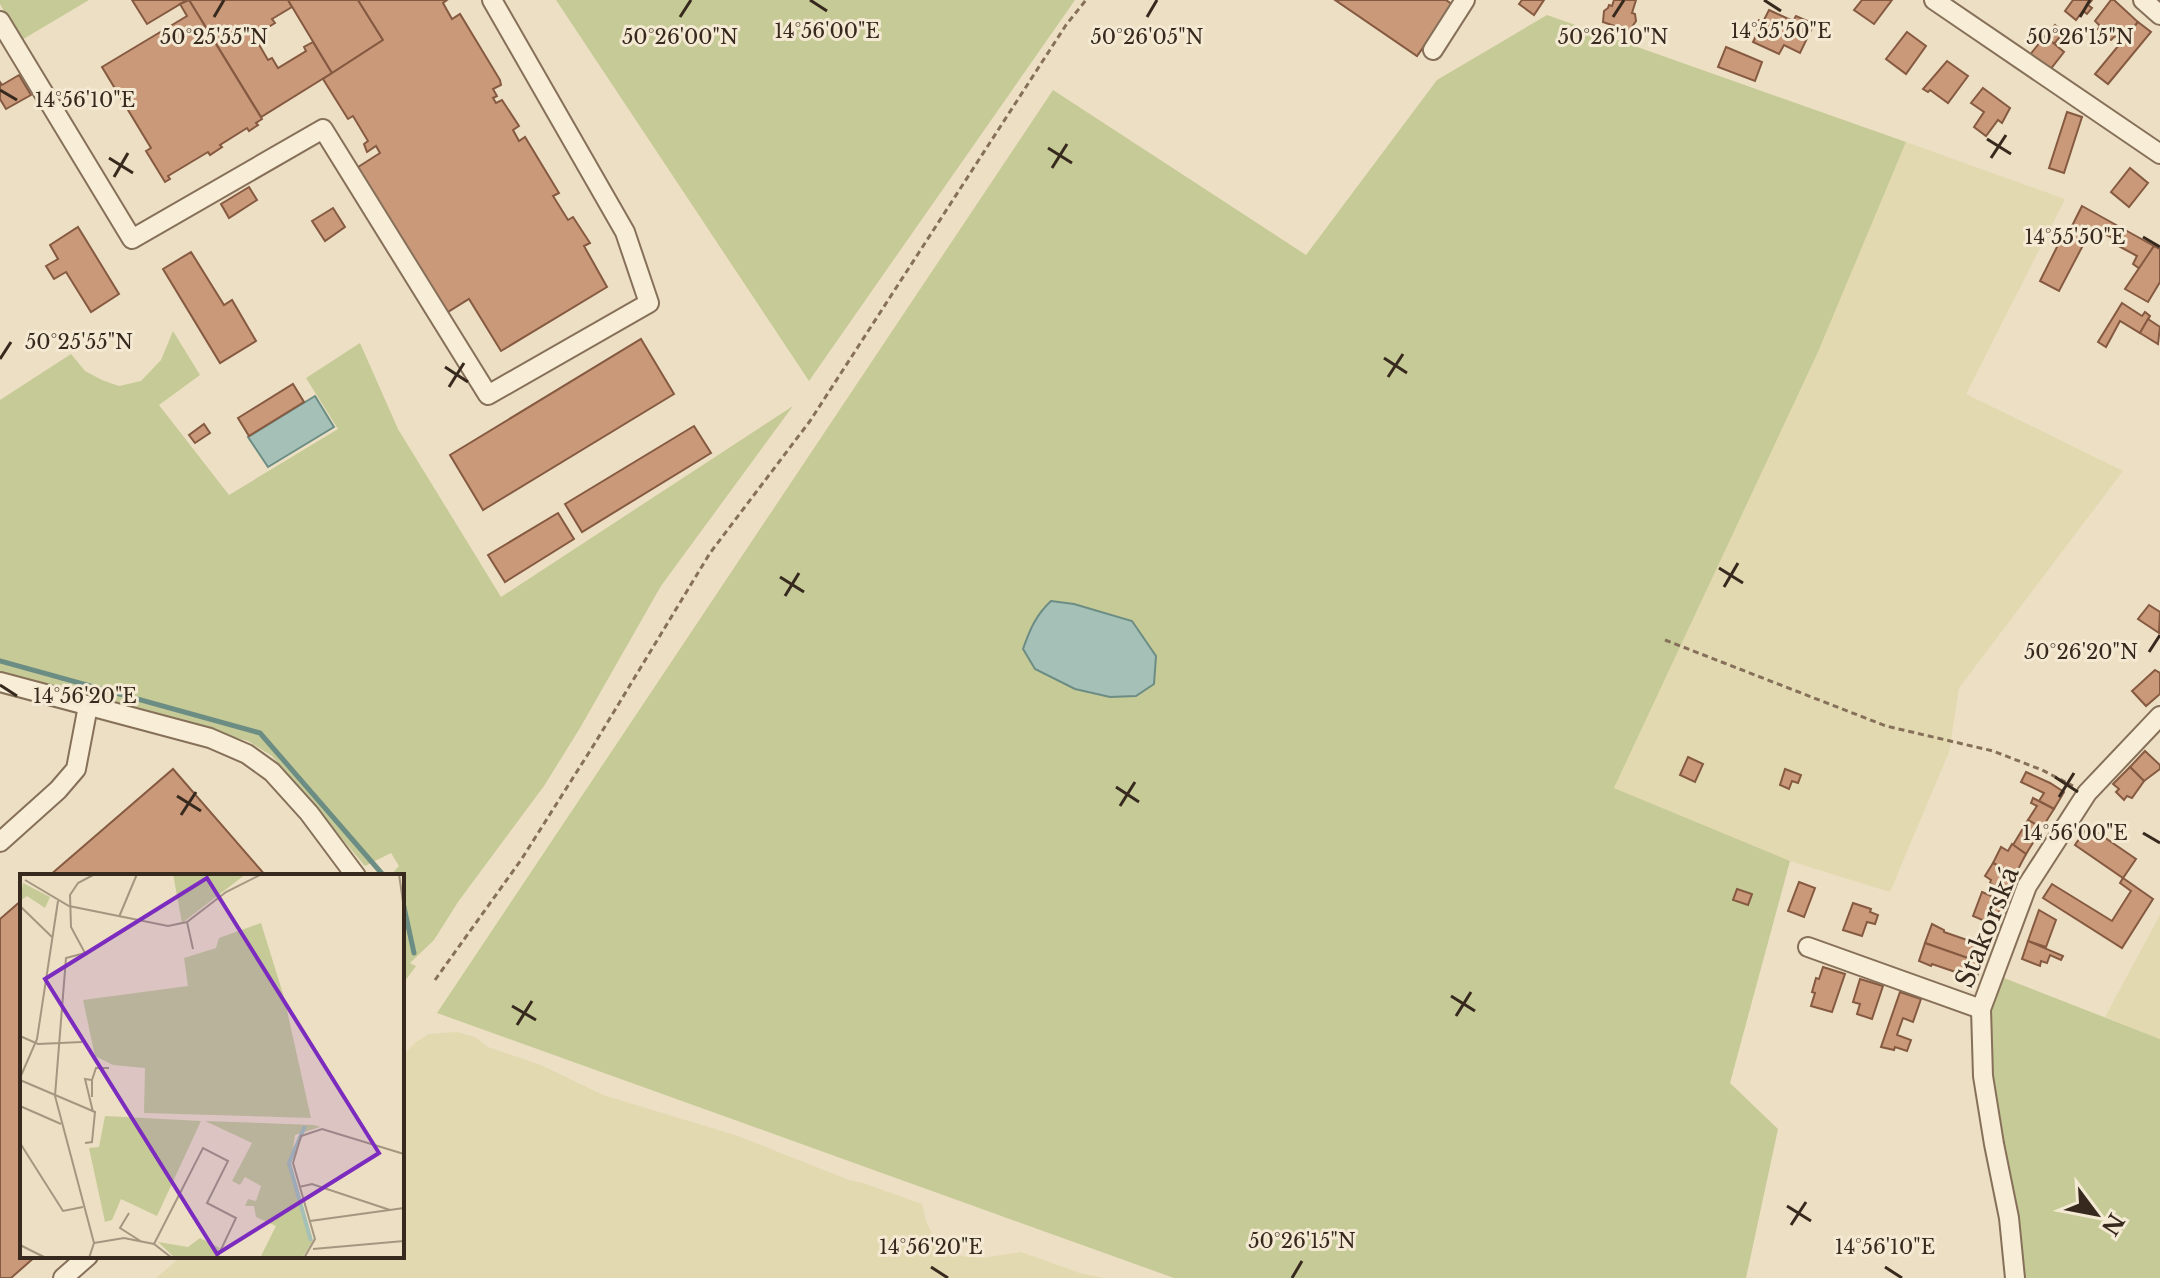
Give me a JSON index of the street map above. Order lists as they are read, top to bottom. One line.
{"streets":{"street":["Stakorská"]},"north":"bottom right","coordinates":["14°55'50\"E","14°56'00\"E","50°25'55\"N","50°26'00\"N","50°26'05\"N","50°26'10\"N","50°26'15\"N","14°56'10\"E","50°26'20\"N","14°56'20\"E"]}
